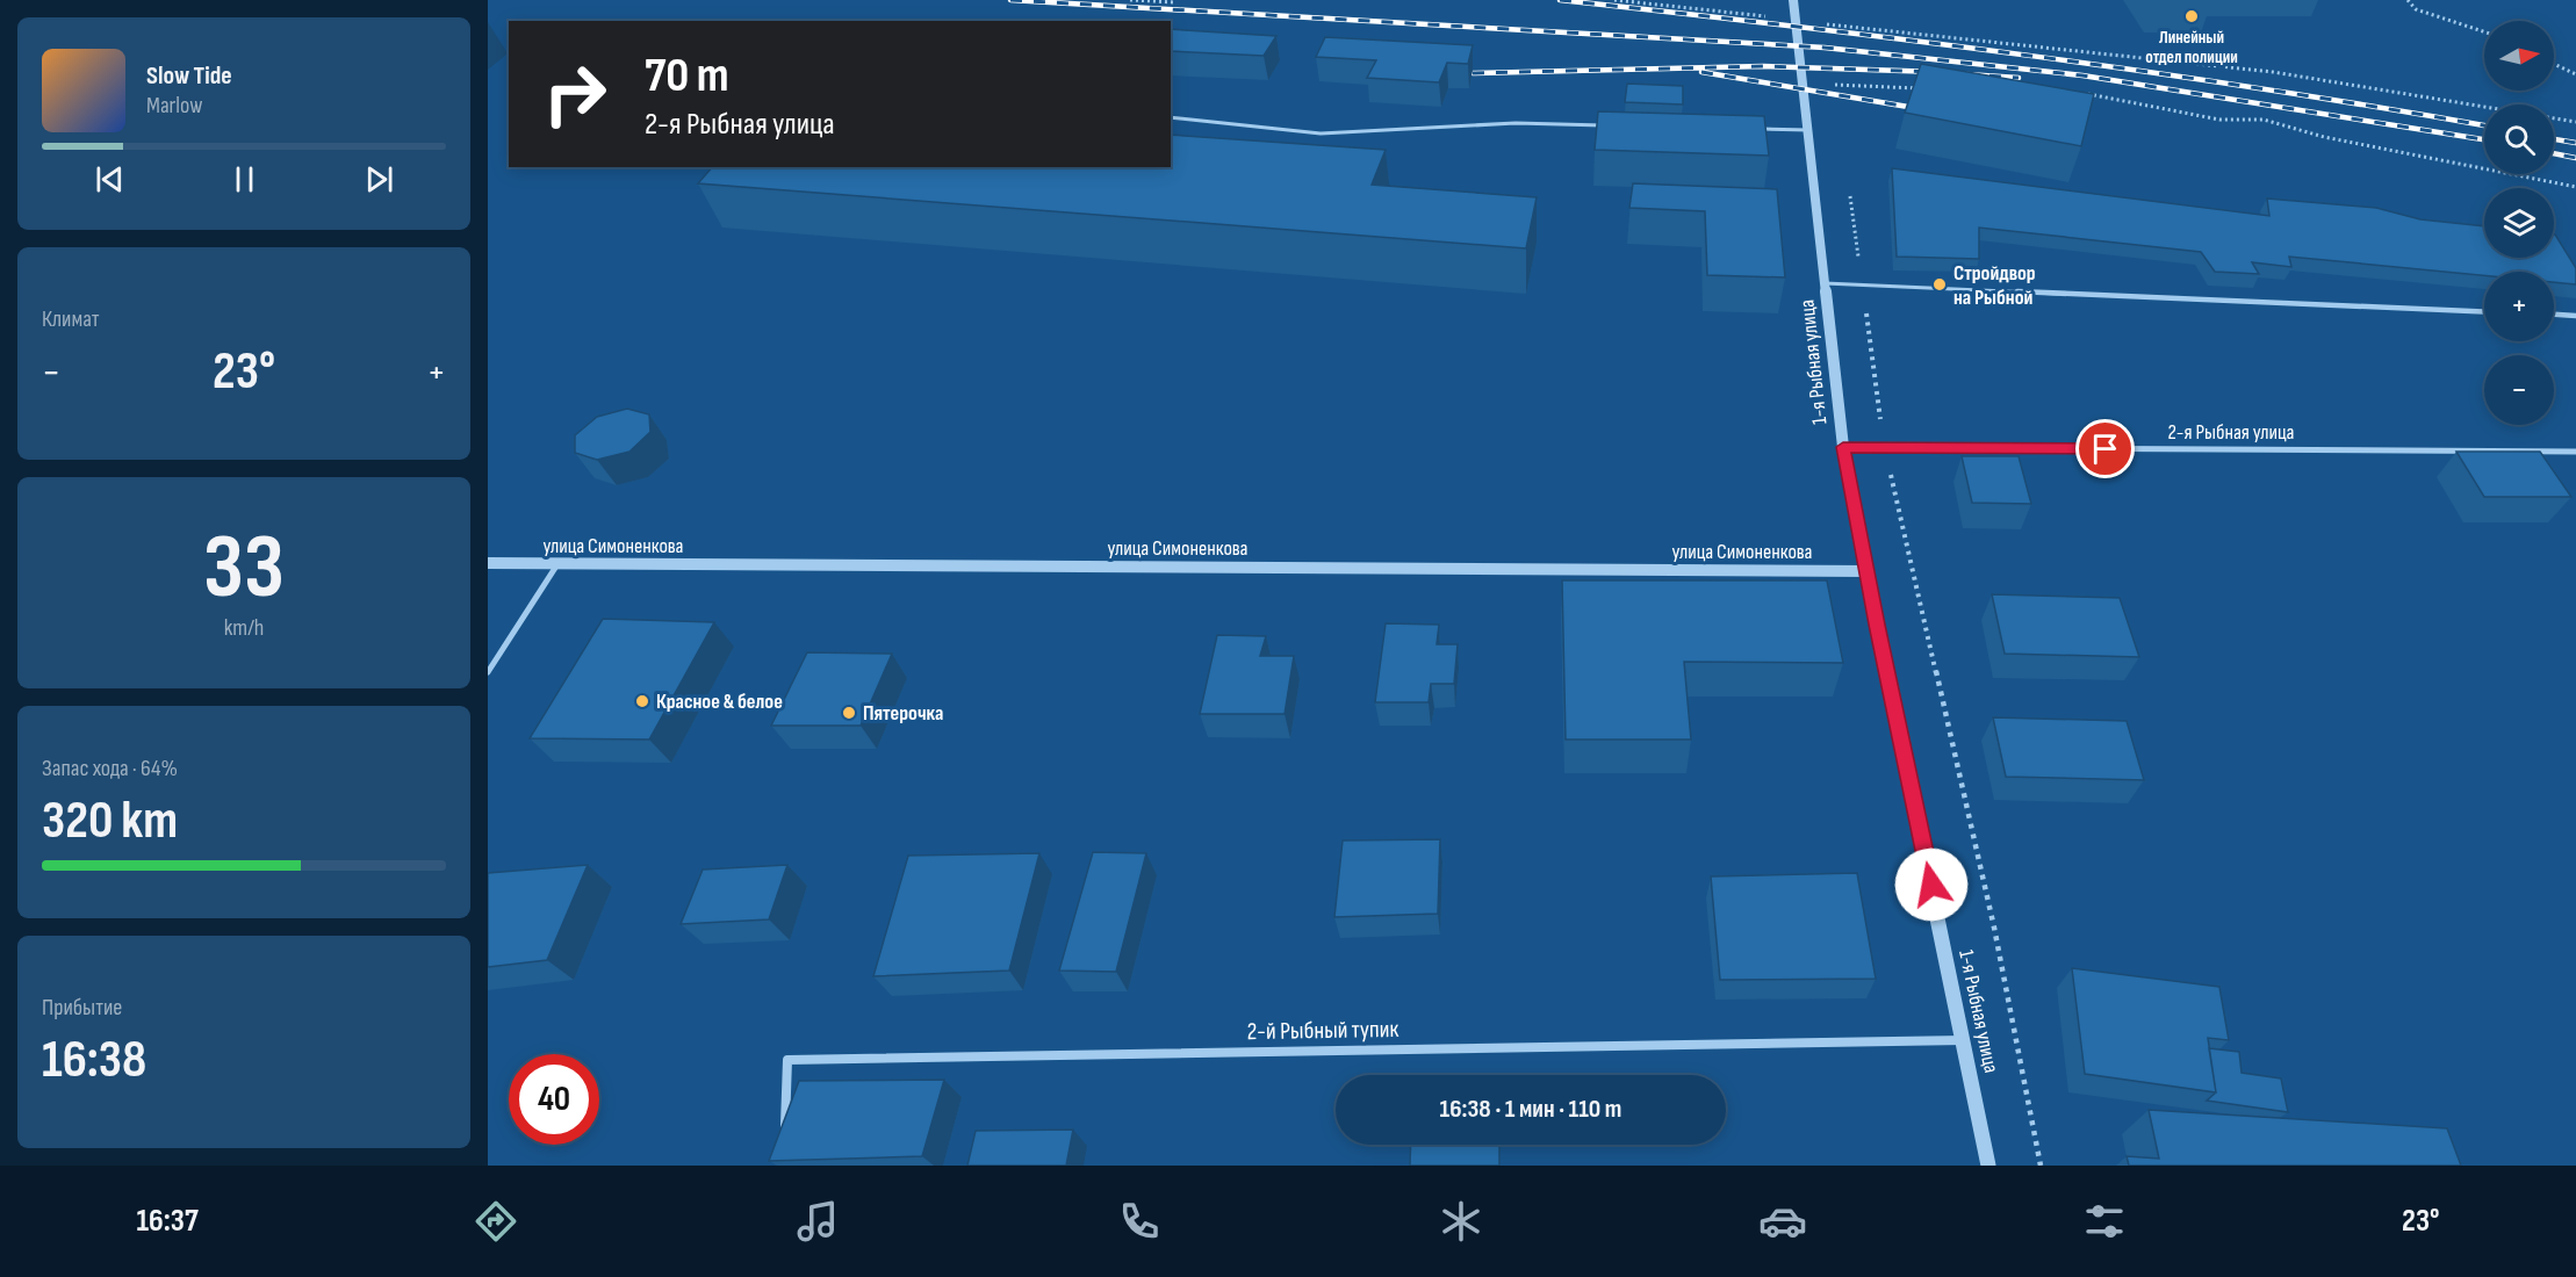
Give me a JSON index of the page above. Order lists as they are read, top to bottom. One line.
{"streets":{"street":["1-я Рыбная улица","2-я Рыбная улица","улица Симоненкова","2-й Рыбный тупик"]},"crossings":[["1-я Рыбная улица","2-я Рыбная улица"],["1-я Рыбная улица","улица Симоненкова"],["1-я Рыбная улица","2-й Рыбный тупик"]],"places":["Линейный отдел полиции","Стройдвор на Рыбной","Красное & белое","Пятерочка"],"north":"right","page":{"map_buttons":["+","−"],"turn":["70 m","2-я Рыбная улица"],"song":["Slow Tide","Marlow"],"tile":["Климат",["33","km/h"],["Запас хода · 64%","320 km"],["Прибытие","16:38"]],"heat":["−","23°","+"],"limit":"40","trip":"16:38 · 1 мин · 110 m","tabs":["16:37","23°"]}}
